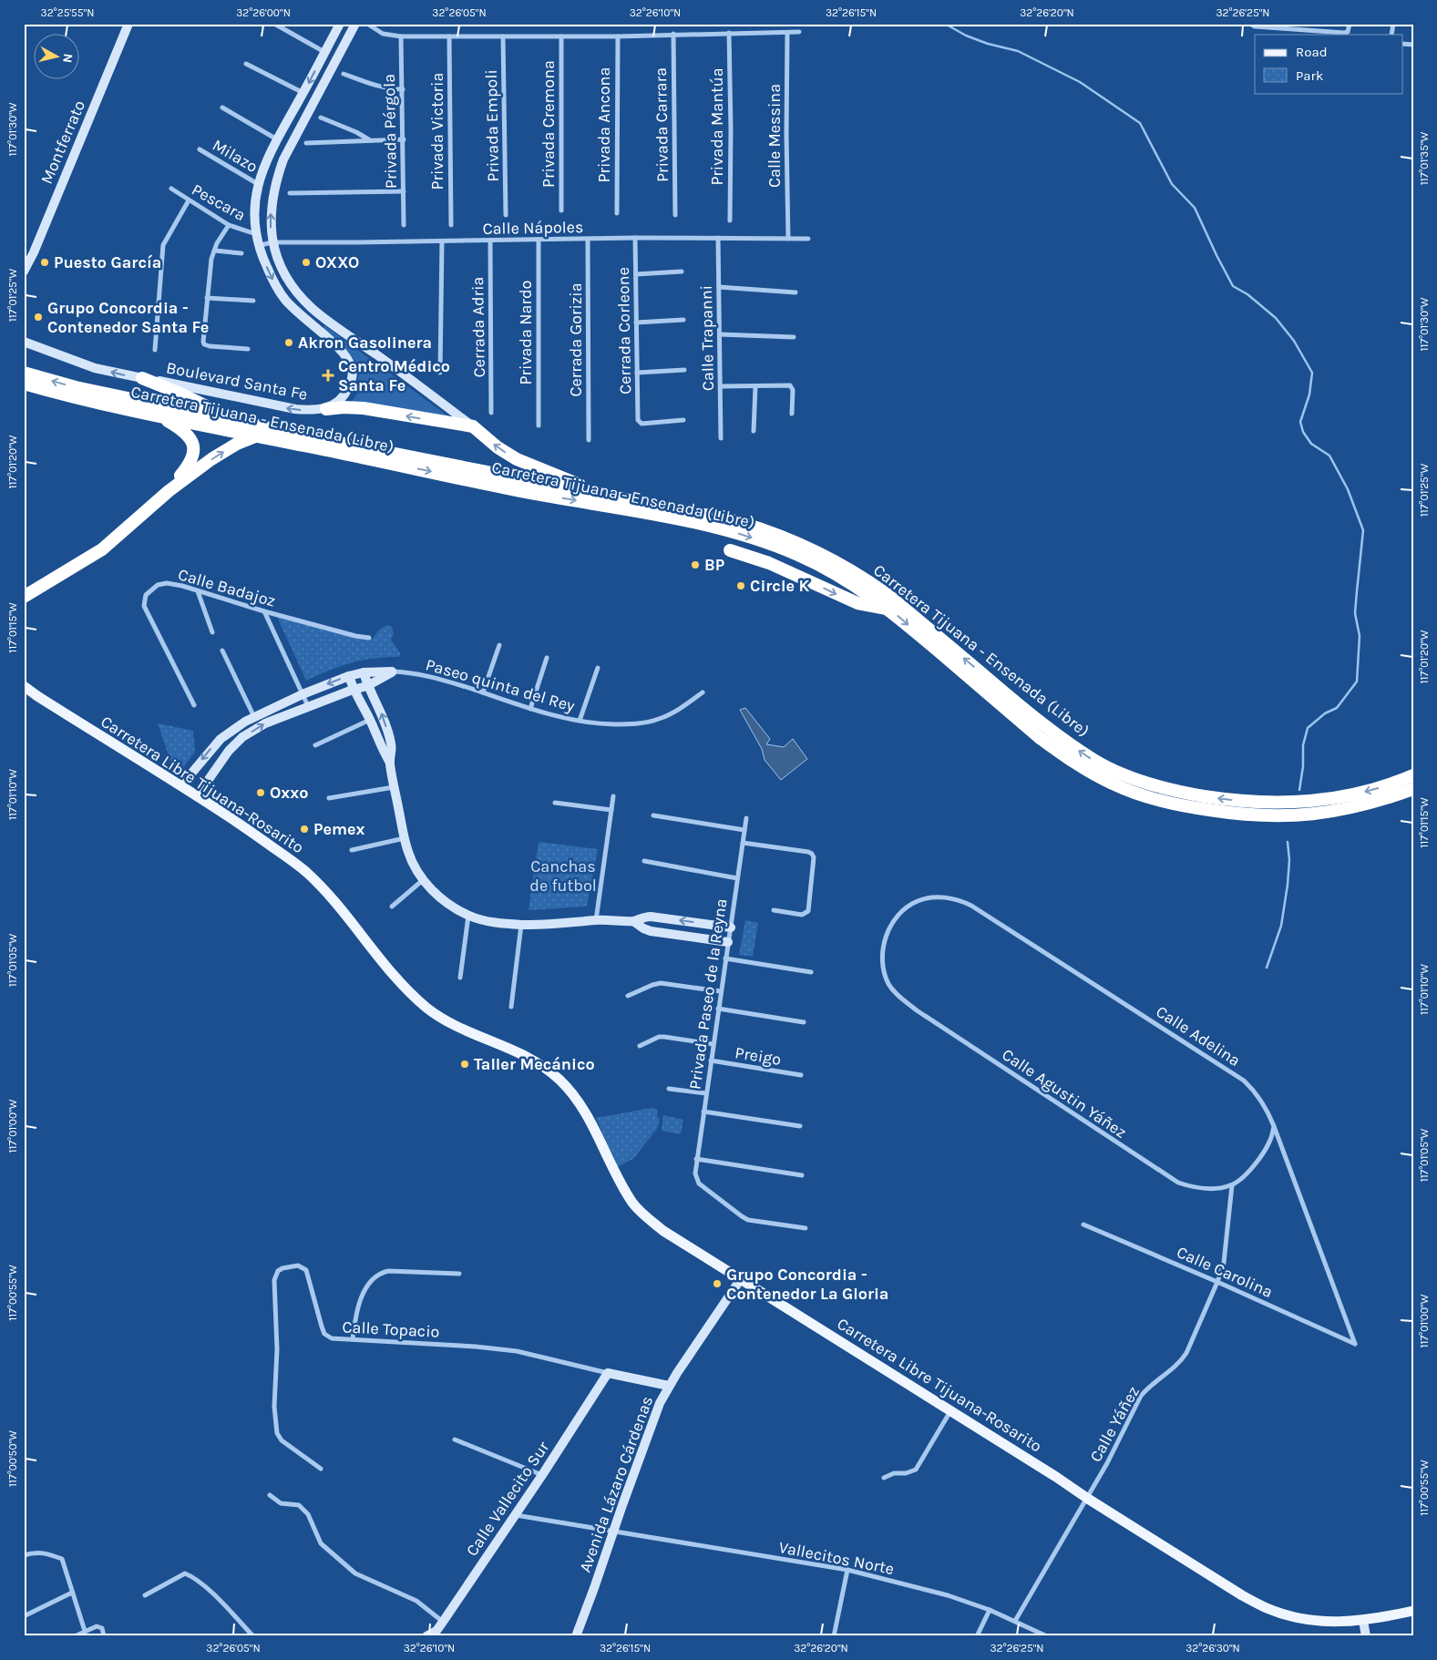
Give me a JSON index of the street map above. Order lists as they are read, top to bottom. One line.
{"streets":{"highway":["Carretera Tijuana - Ensenada (Libre)"],"main road":["Carretera Libre Tijuana-Rosarito"],"street":["Privada Cremona","Privada Ancona","Privada Carrara","Privada Empoli","Privada Mantúa","Privada Pérgola","Privada Victoria","Calle Messina","Montferrato","Milazo","Pescara","Calle Nápoles","Cerrada Adria","Cerrada Corleone","Privada Nardo","Calle Trapanni","Cerrada Gorizia","Boulevard Santa Fe","Calle Badajoz","Paseo quinta del Rey","Privada Paseo de la Reyna","Calle Adelina","Preigo","Calle Agustin Yáñez","Calle Carolina","Calle Topacio","Calle Yáñez","Avenida Lázaro Cárdenas","Calle Vallecito Sur","Vallecitos Norte"]},"crossings":[["Calle Messina","Calle Nápoles"],["Milazo","Boulevard Santa Fe"],["Pescara","Boulevard Santa Fe"],["Calle Nápoles","Cerrada Adria"],["Calle Nápoles","Cerrada Corleone"],["Calle Nápoles","Privada Nardo"],["Calle Nápoles","Calle Trapanni"],["Calle Nápoles","Cerrada Gorizia"],["Calle Nápoles","Boulevard Santa Fe"],["Carretera Libre Tijuana-Rosarito","Calle Yáñez"],["Carretera Libre Tijuana-Rosarito","Avenida Lázaro Cárdenas"],["Privada Paseo de la Reyna","Preigo"],["Calle Adelina","Calle Agustin Yáñez"],["Calle Adelina","Calle Carolina"],["Calle Agustin Yáñez","Calle Yáñez"],["Calle Carolina","Calle Yáñez"],["Calle Topacio","Calle Vallecito Sur"],["Calle Yáñez","Vallecitos Norte"],["Avenida Lázaro Cárdenas","Vallecitos Norte"],["Calle Vallecito Sur","Vallecitos Norte"]],"parks":["Canchas de futbol"],"places":{"other":["Puesto García","OXXO","Grupo Concordia - Contenedor Santa Fe","Akron Gasolinera","BP","Circle K","Oxxo","Pemex","Taller Mecánico","Grupo Concordia - Contenedor La Gloria"],"health":["Centro Médico Santa Fe"]},"legend":["Road","Park"],"north":"right","coordinates":["32°25'55\"N","32°26'00\"N","32°26'05\"N","32°26'10\"N","32°26'15\"N","32°26'20\"N","32°26'25\"N","117°01'30\"W","117°01'35\"W","117°01'25\"W","117°01'20\"W","117°01'15\"W","117°01'10\"W","117°01'05\"W","117°01'00\"W","117°00'55\"W","117°00'50\"W","32°26'30\"N"]}
